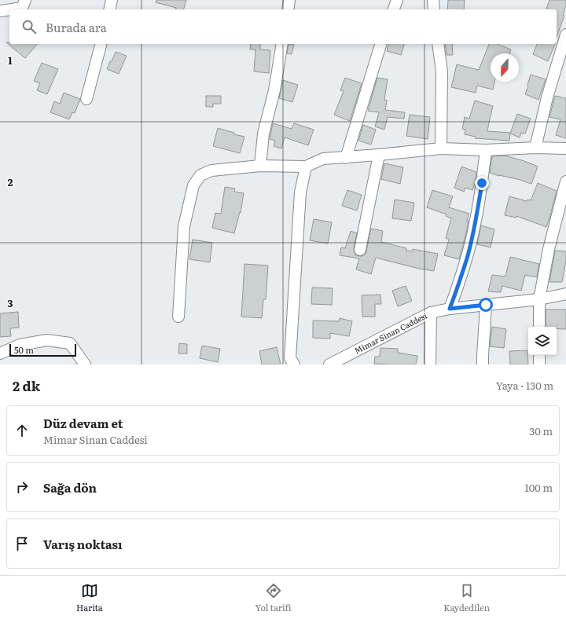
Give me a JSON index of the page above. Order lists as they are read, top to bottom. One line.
{"streets":{"street":["Mimar Sinan Caddesi"]},"scale_bar":"50 m","north":"bottom","page":{"search":"Burada ara","scale":"50 m","heading":["2 dk","Yaya · 130 m"],"list":[["Düz devam et","Mimar Sinan Caddesi","30 m"],["Sağa dön","100 m"],"Varış noktası"],"nav":["Harita","Yol tarifi","Kaydedilen"]},"grid":{"rows":["1","2","3"]}}
